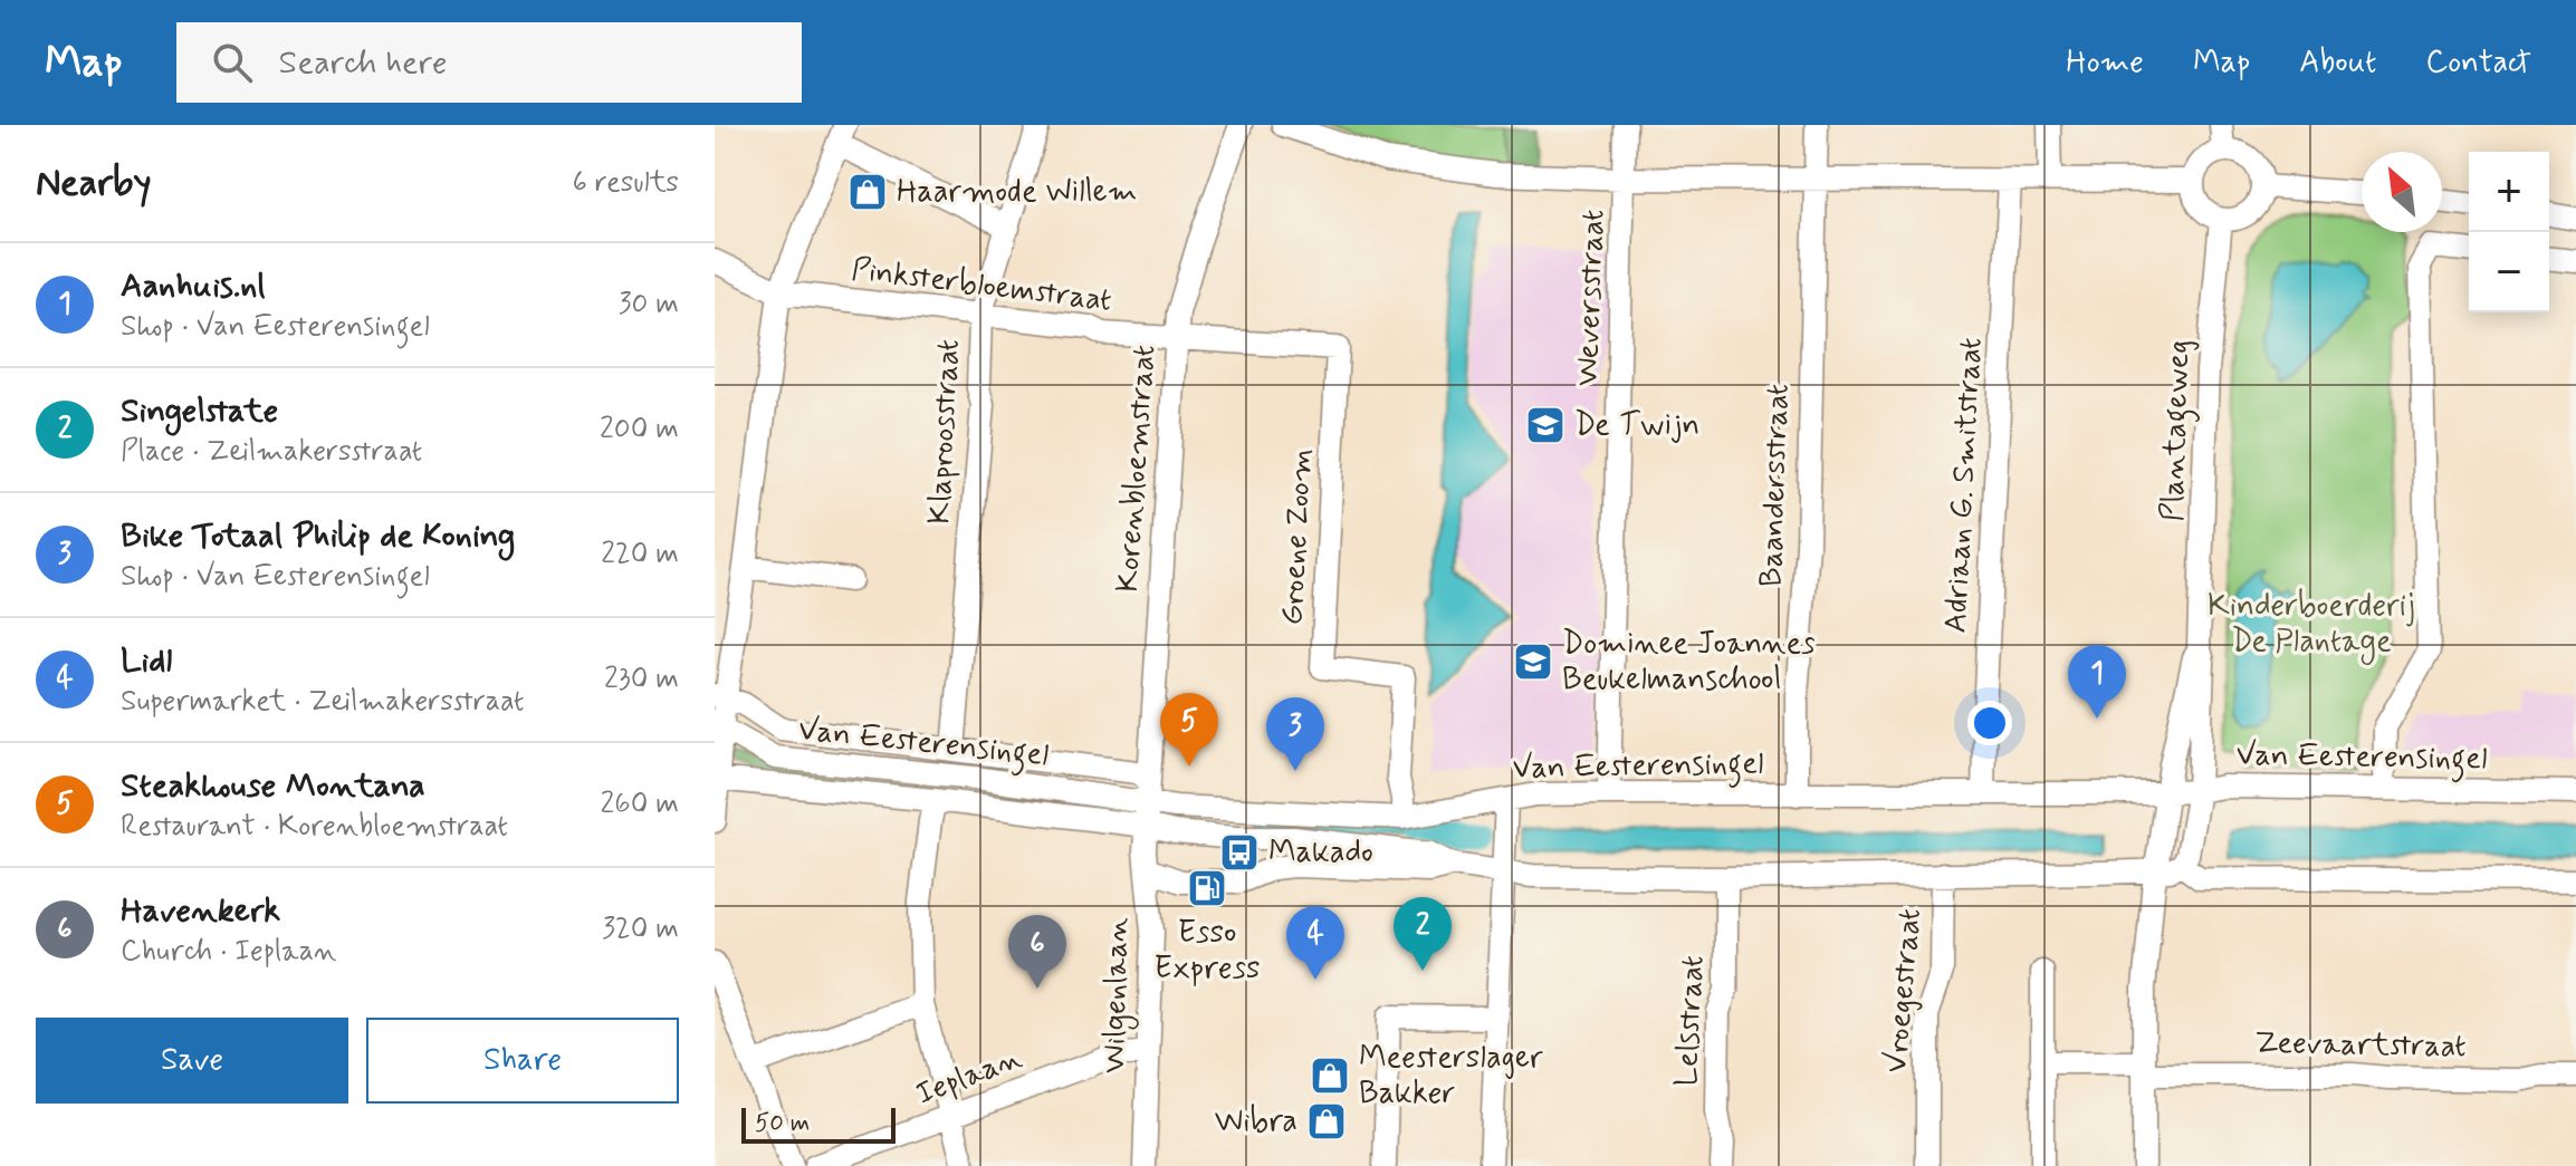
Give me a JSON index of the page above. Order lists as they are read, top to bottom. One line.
{"streets":{"street":["Pinksterbloemstraat","Weversstraat","Plantageweg","Klaproosstraat","Korenbloemstraat","Baandersstraat","Adriaan G. Smitstraat","Groene Zoom","Van Eesterensingel","Vroegestraat","Wilgenlaan","Lelsstraat","Zeevaartstraat","Ieplaan"]},"crossings":[["Pinksterbloemstraat","Klaproosstraat"],["Pinksterbloemstraat","Korenbloemstraat"],["Pinksterbloemstraat","Groene Zoom"],["Weversstraat","Van Eesterensingel"],["Plantageweg","Van Eesterensingel"],["Plantageweg","Zeevaartstraat"],["Klaproosstraat","Van Eesterensingel"],["Korenbloemstraat","Groene Zoom"],["Korenbloemstraat","Van Eesterensingel"],["Korenbloemstraat","Wilgenlaan"],["Baandersstraat","Van Eesterensingel"],["Adriaan G. Smitstraat","Van Eesterensingel"],["Groene Zoom","Van Eesterensingel"],["Van Eesterensingel","Vroegestraat"],["Van Eesterensingel","Wilgenlaan"],["Van Eesterensingel","Lelsstraat"],["Wilgenlaan","Ieplaan"]],"parks":["Kinderboerderij De Plantage"],"places":{"shop":["Haarmode Willem","Meesterslager Bakker","Wibra"],"school or university":["De Twijn","Dominee Joannes Beukelmanschool"],"bus stop":["Makado"],"fuel station":["Esso Express"]},"scale_bar":"50 m","north":"top left","page":{"header":"Map","search":"Search here","nav":["Home","Map","About","Contact"],"heading":["Nearby","6 results"],"map_buttons":["+","−"],"list":[{"mark":"1","name":"Aanhuis.nl","note":"Shop · Van Eesterensingel","value":"30 m"},{"mark":"2","name":"Singelstate","note":"Place · Zeilmakersstraat","value":"200 m"},{"mark":"3","name":"Bike Totaal Philip de Koning","note":"Shop · Van Eesterensingel","value":"220 m"},{"mark":"4","name":"Lidl","note":"Supermarket · Zeilmakersstraat","value":"230 m"},{"mark":"5","name":"Steakhouse Montana","note":"Restaurant · Korenbloemstraat","value":"260 m"},{"mark":"6","name":"Havenkerk","note":"Church · Ieplaan","value":"320 m"}],"pins":["1","5","3","2","4","6"],"buttons":["Save","Share"],"scale":"50 m"}}
